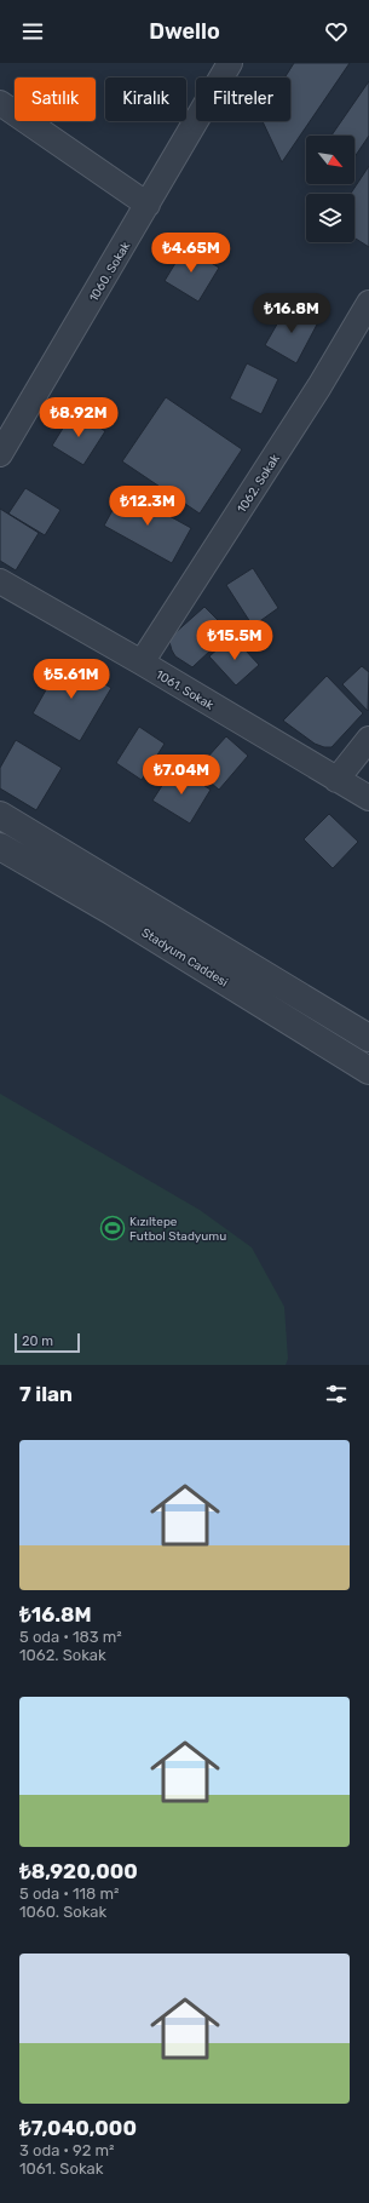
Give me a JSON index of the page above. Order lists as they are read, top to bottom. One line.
{"streets":{"street":["1060. Sokak","1062. Sokak","1061. Sokak","Stadyum Caddesi"]},"crossings":[["1062. Sokak","1061. Sokak"]],"places":{"sports":["Kızıltepe Futbol Stadyumu"]},"scale_bar":"20 m","north":"bottom right","page":{"header":"Dwello","chip":["Satılık","Kiralık","Filtreler"],"price":["₺4.65M","₺16.8M","₺8.92M","₺12.3M","₺15.5M","₺5.61M","₺7.04M"],"scale":"20 m","heading":"7 ilan","list":[{"name":"₺16.8M","note":"5 oda · 183 m² · 1062. Sokak"},{"name":"₺8,920,000","note":"5 oda · 118 m² · 1060. Sokak"},{"name":"₺7,040,000","note":"3 oda · 92 m² · 1061. Sokak"}]}}
